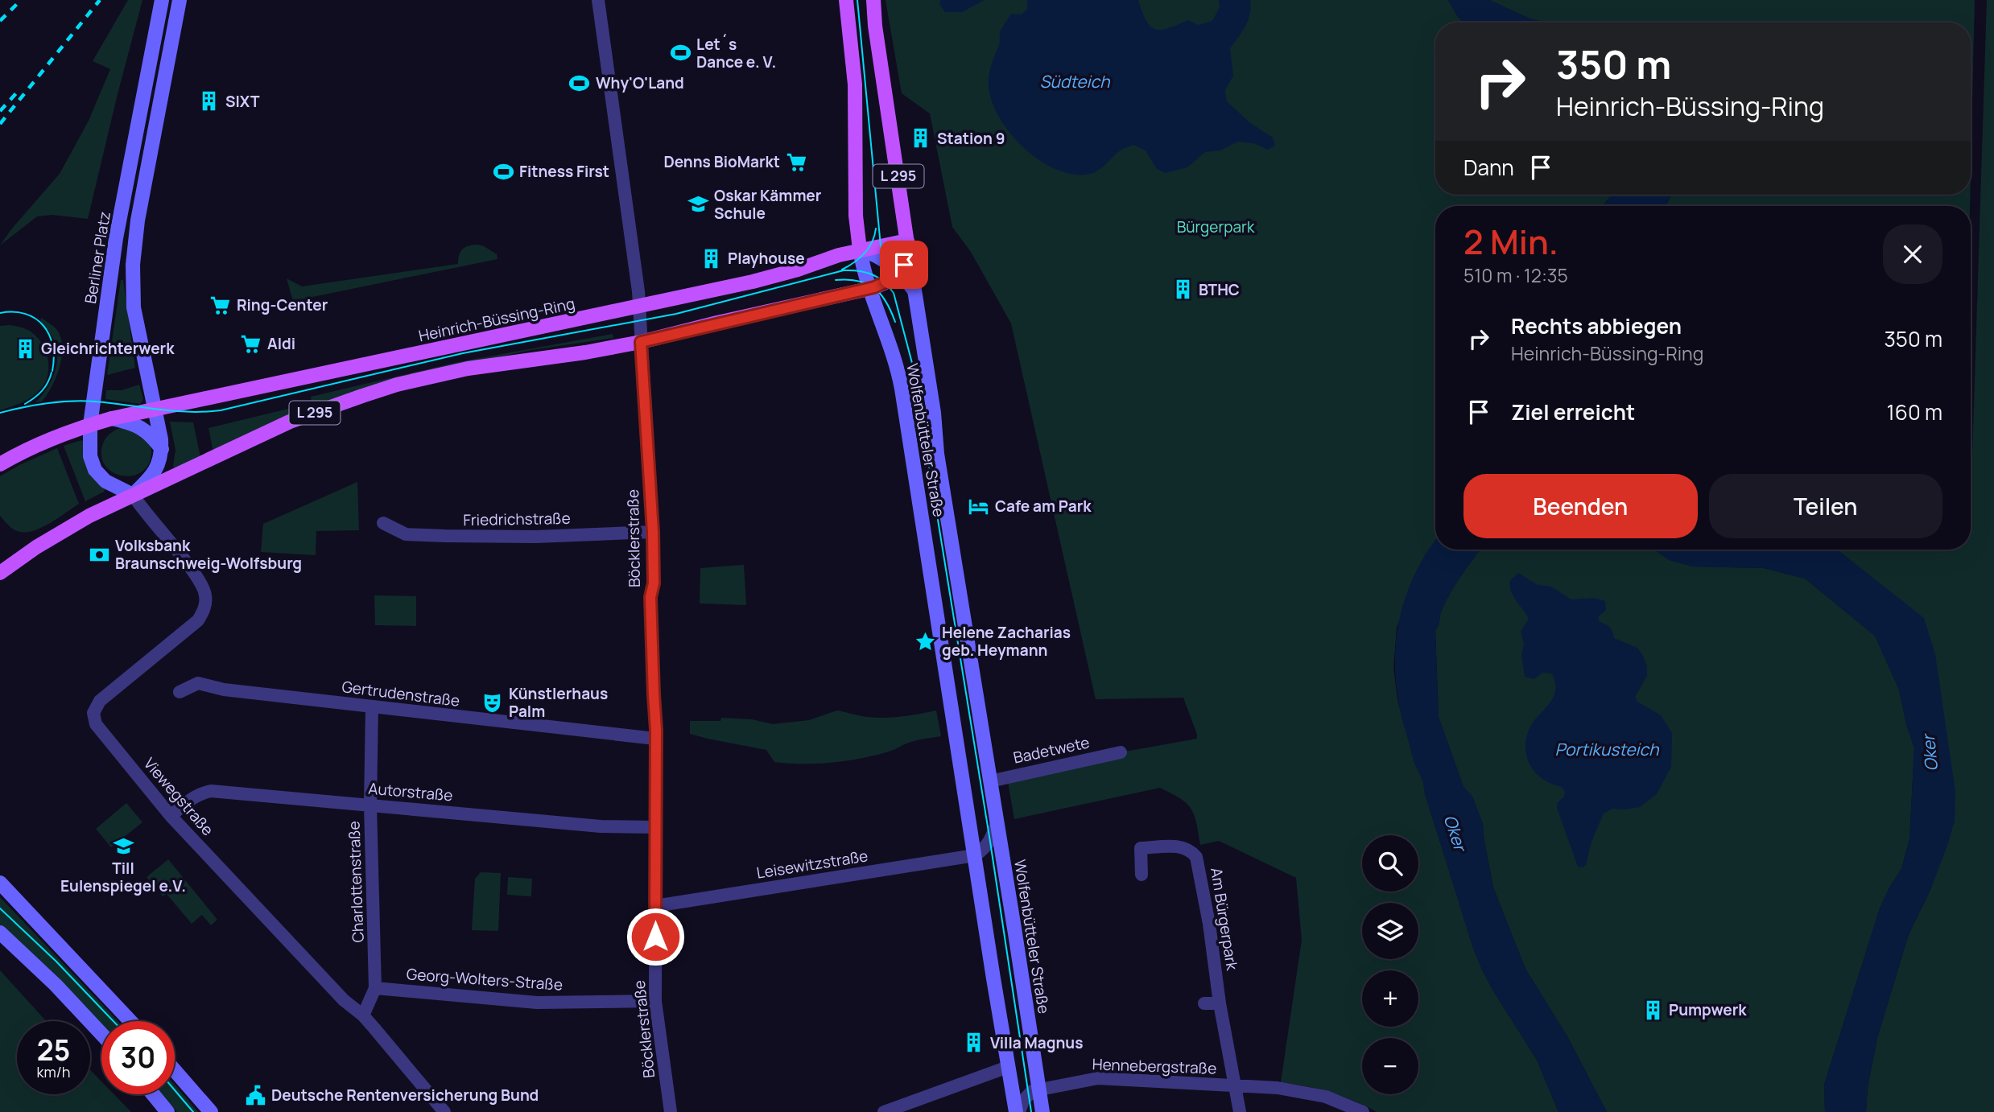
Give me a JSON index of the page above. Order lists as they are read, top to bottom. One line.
{"streets":{"main road":["L 295","Berliner Platz","Heinrich-Büssing-Ring","Wolfenbütteler Straße"],"street":["Friedrichstraße","Böcklerstraße","Gertrudenstraße","Badetwete","Autorstraße","Viewegstraße","Leisewitzstraße","Charlottenstraße","Am Bürgerpark","Georg-Wolters-Straße","Hennebergstraße"]},"crossings":[["L 295","Berliner Platz"],["L 295","Heinrich-Büssing-Ring"],["L 295","Wolfenbütteler Straße"],["L 295","Böcklerstraße"],["L 295","Viewegstraße"],["Berliner Platz","Heinrich-Büssing-Ring"],["Berliner Platz","Viewegstraße"],["Heinrich-Büssing-Ring","Wolfenbütteler Straße"],["Heinrich-Büssing-Ring","Böcklerstraße"],["Heinrich-Büssing-Ring","Viewegstraße"],["Wolfenbütteler Straße","Badetwete"],["Wolfenbütteler Straße","Leisewitzstraße"],["Wolfenbütteler Straße","Hennebergstraße"],["Friedrichstraße","Böcklerstraße"],["Böcklerstraße","Gertrudenstraße"],["Böcklerstraße","Autorstraße"],["Böcklerstraße","Leisewitzstraße"],["Böcklerstraße","Georg-Wolters-Straße"],["Gertrudenstraße","Charlottenstraße"],["Autorstraße","Viewegstraße"],["Autorstraße","Charlottenstraße"],["Charlottenstraße","Georg-Wolters-Straße"],["Am Bürgerpark","Hennebergstraße"]],"water":["Südteich","Portikusteich","Oker"],"parks":["Bürgerpark"],"places":{"sports":["Let´s Dance e. V.","Why'O'Land","Fitness First"],"building":["SIXT","Station 9","Playhouse","BTHC","Gleichrichterwerk","Pumpwerk","Villa Magnus"],"supermarket":["Denns BioMarkt","Ring-Center","Aldi"],"school or university":["Oskar Kämmer Schule","Till Eulenspiegel e.V."],"hotel":["Cafe am Park"],"bank":["Volksbank Braunschweig-Wolfsburg"],"place":["Helene Zacharias geb. Heymann"],"theatre":["Künstlerhaus Palm"],"public building":["Deutsche Rentenversicherung Bund"]},"page":{"turn":["350 m","Heinrich-Büssing-Ring"],"then":"Dann","heading":["2 Min.","510 m · 12:35"],"list":[{"name":"Rechts abbiegen","note":"Heinrich-Büssing-Ring","value":"350 m"},{"name":"Ziel erreicht","value":"160 m"}],"buttons":["Beenden","Teilen"],"map_buttons":["+","−"],"speed":"25 km/h","limit":"30"}}
